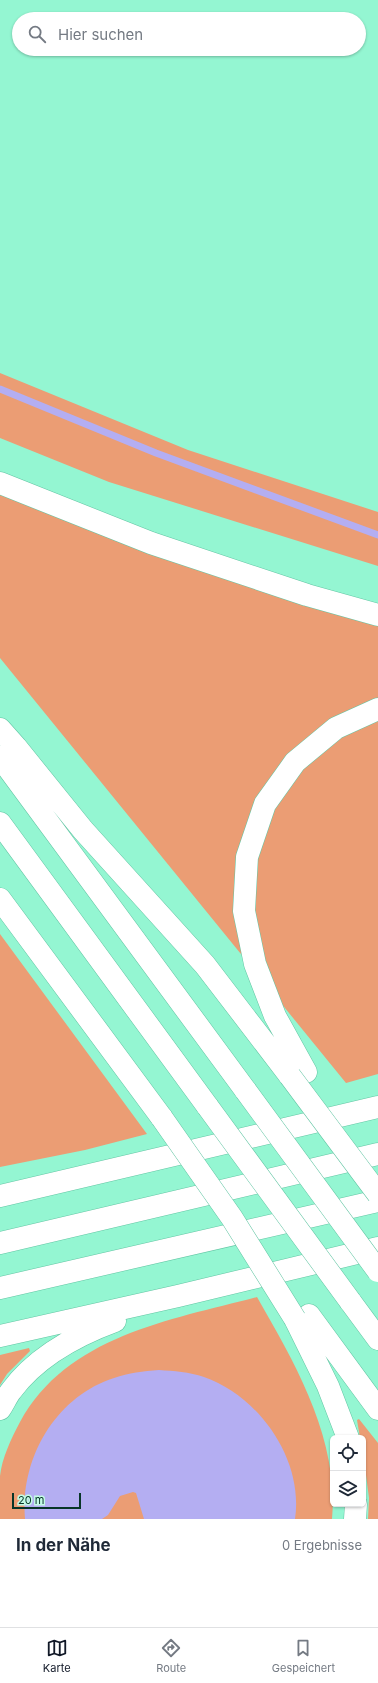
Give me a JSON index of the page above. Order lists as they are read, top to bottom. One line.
{"scale_bar":"20 m","page":{"search":"Hier suchen","scale":"20 m","heading":["In der Nähe","0 Ergebnisse"],"nav":["Karte","Route","Gespeichert"]}}
